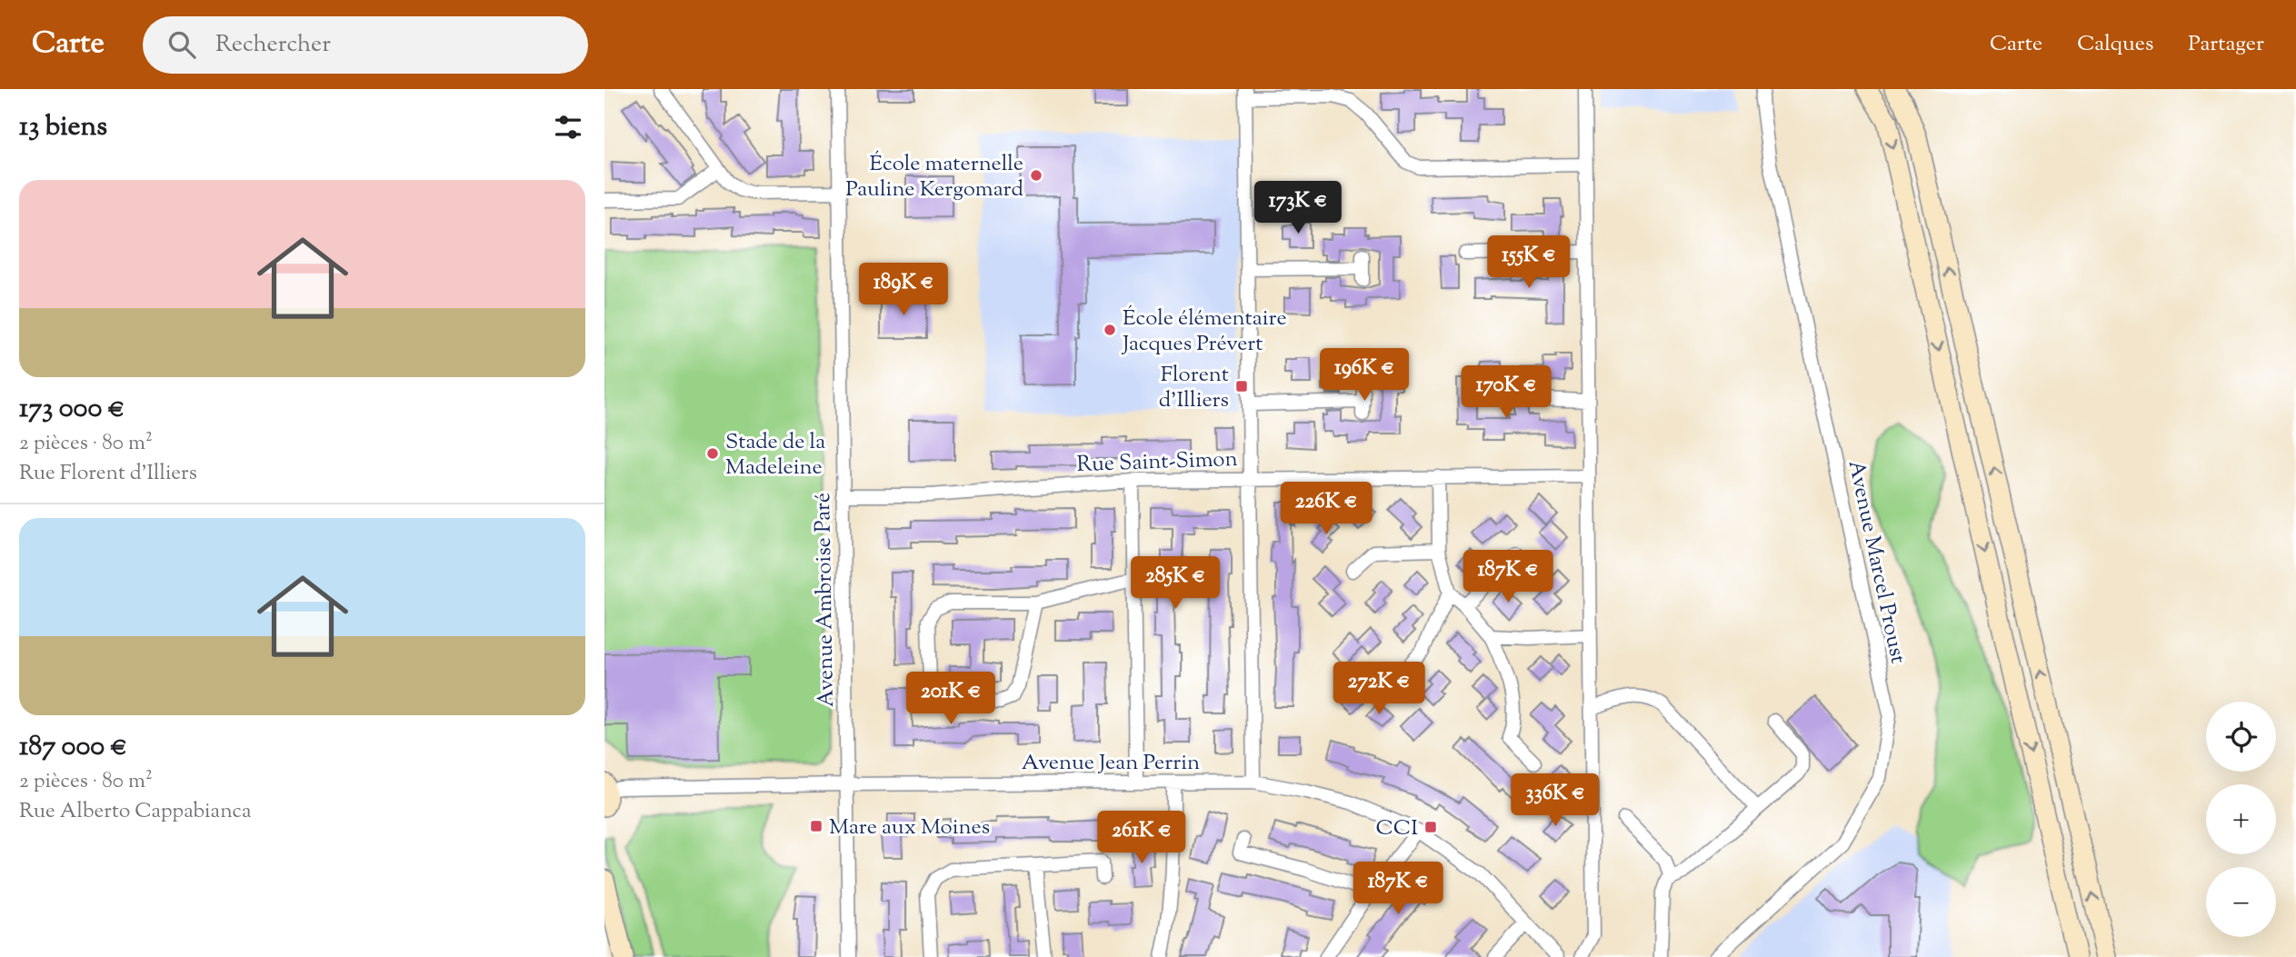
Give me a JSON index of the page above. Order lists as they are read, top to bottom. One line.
{"streets":{"street":["Rue Saint-Simon","Avenue Marcel Proust","Avenue Ambroise Paré","Avenue Jean Perrin"]},"crossings":[["Rue Saint-Simon","Avenue Ambroise Paré"],["Avenue Ambroise Paré","Avenue Jean Perrin"]],"places":{"other":["École maternelle Pauline Kergomard","École élémentaire Jacques Prévert","Stade de la Madeleine"],"transit":["Florent d'Illiers","Mare aux Moines","CCI"]},"page":{"header":"Carte","search":"Rechercher","nav":["Carte","Calques","Partager"],"heading":"13 biens","list":[{"name":"173 000 €","note":"2 pièces · 80 m² · Rue Florent d'Illiers"},{"name":"187 000 €","note":"2 pièces · 80 m² · Rue Alberto Cappabianca"}],"price":["173K €","155K €","189K €","196K €","170K €","226K €","187K €","285K €","272K €","201K €","336K €","261K €","187K €"],"map_buttons":["+","−"]}}
